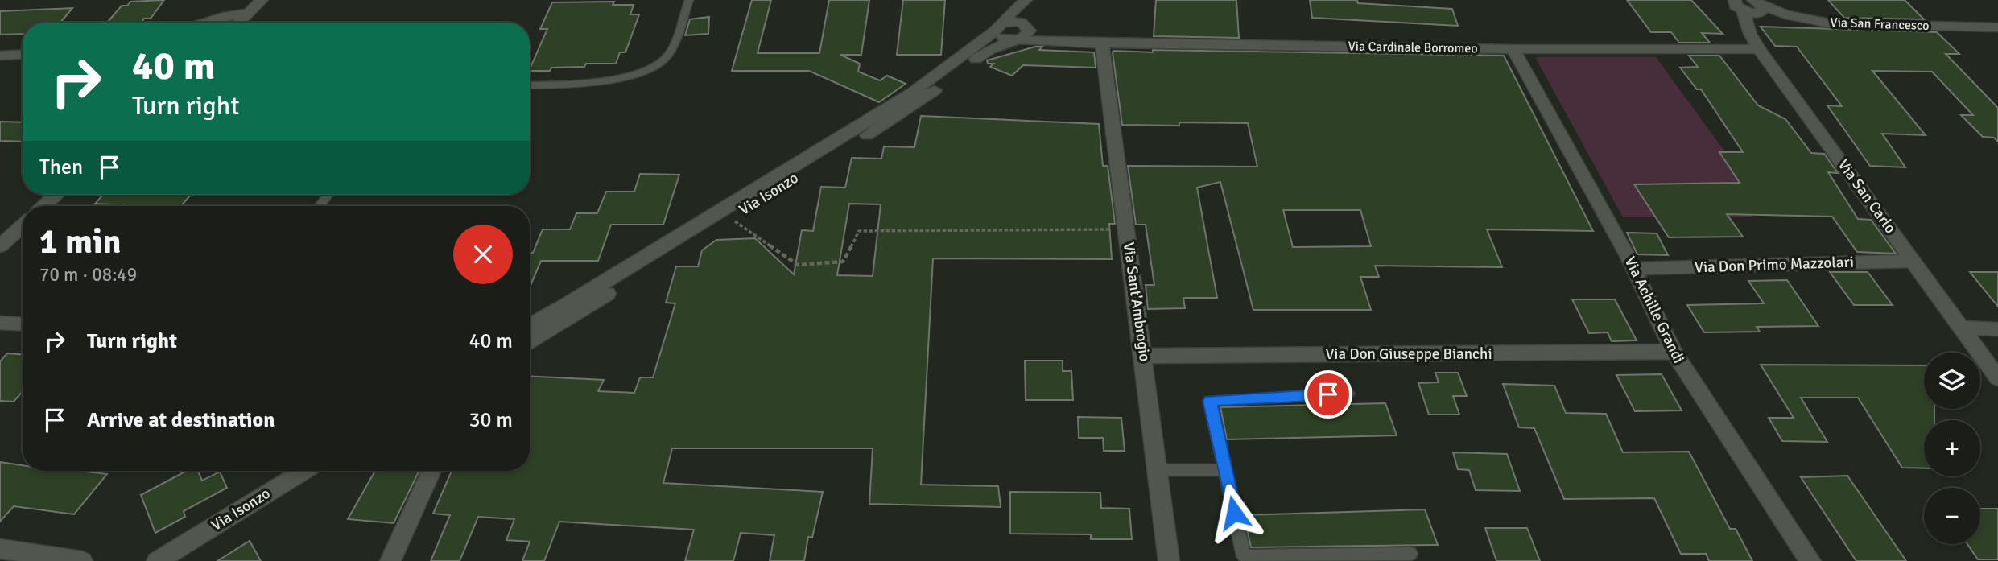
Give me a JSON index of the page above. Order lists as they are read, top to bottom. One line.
{"streets":{"street":["Via San Francesco","Via Cardinale Borromeo","Via Isonzo","Via San Carlo","Via Don Primo Mazzolari","Via Sant'Ambrogio","Via Achille Grandi","Via Don Giuseppe Bianchi"]},"crossings":[["Via San Francesco","Via San Carlo"],["Via Cardinale Borromeo","Via Isonzo"],["Via Cardinale Borromeo","Via San Carlo"],["Via Cardinale Borromeo","Via Sant'Ambrogio"],["Via Cardinale Borromeo","Via Achille Grandi"],["Via San Carlo","Via Don Primo Mazzolari"],["Via Don Primo Mazzolari","Via Achille Grandi"],["Via Sant'Ambrogio","Via Don Giuseppe Bianchi"],["Via Achille Grandi","Via Don Giuseppe Bianchi"]],"page":{"turn":["40 m","Turn right"],"then":"Then","heading":["1 min","70 m · 08:49"],"list":[{"name":"Turn right","value":"40 m"},{"name":"Arrive at destination","value":"30 m"}],"map_buttons":["+","−"]}}
